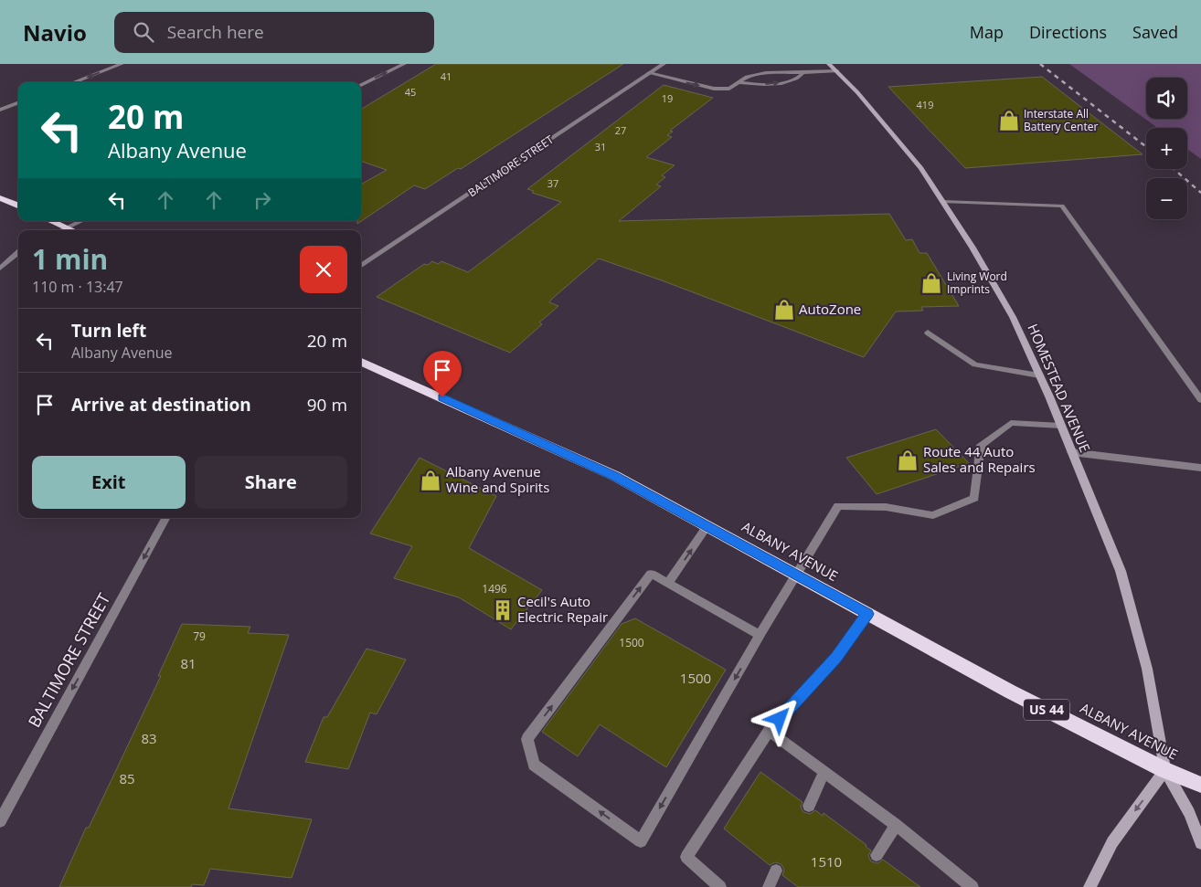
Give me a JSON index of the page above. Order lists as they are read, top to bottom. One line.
{"streets":{"highway":["ALBANY AVENUE","US 44"],"main road":["HOMESTEAD AVENUE"],"street":["BALTIMORE STREET"]},"crossings":[["HOMESTEAD AVENUE","ALBANY AVENUE"]],"one_way":["BALTIMORE STREET"],"places":{"shop":["Interstate All Battery Center","Living Word Imprints","AutoZone","Route 44 Auto Sales and Repairs","Albany Avenue Wine and Spirits"],"building":["Cecil's Auto Electric Repair"]},"house_numbers":["41","45","19","419","27","31","37","1496","79","1500","81","1500","83","85","1510"],"page":{"header":"Navio","search":"Search here","nav":["Map","Directions","Saved"],"map_buttons":["+","−"],"turn":["20 m","Albany Avenue"],"heading":["1 min","110 m · 13:47"],"list":[{"name":"Turn left","note":"Albany Avenue","value":"20 m"},{"name":"Arrive at destination","value":"90 m"}],"buttons":["Exit","Share"]}}
